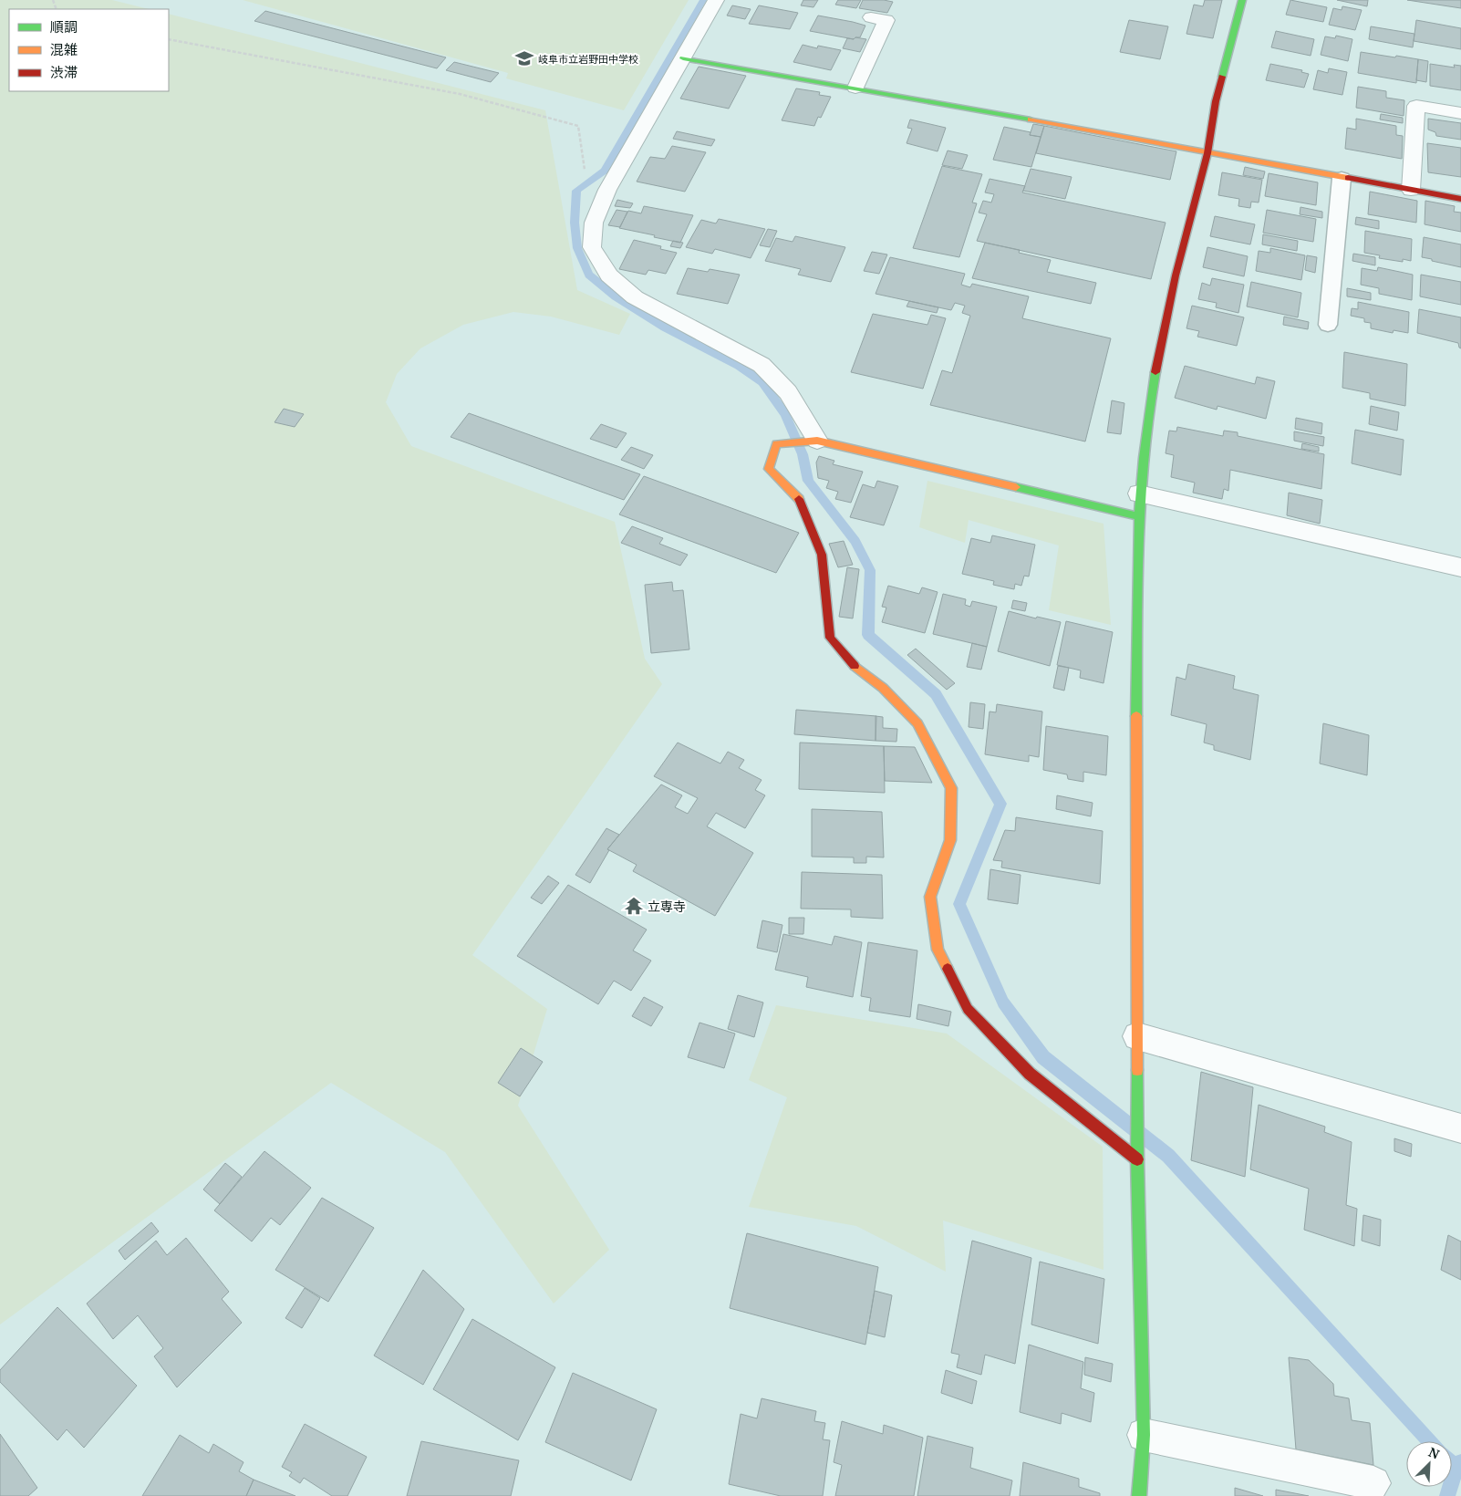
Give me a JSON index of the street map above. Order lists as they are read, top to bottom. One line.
{"places":{"school or university":["岐阜市立岩野田中学校"],"temple":["立専寺"]},"legend":["順調","混雑","渋滞"],"north":"top right"}
